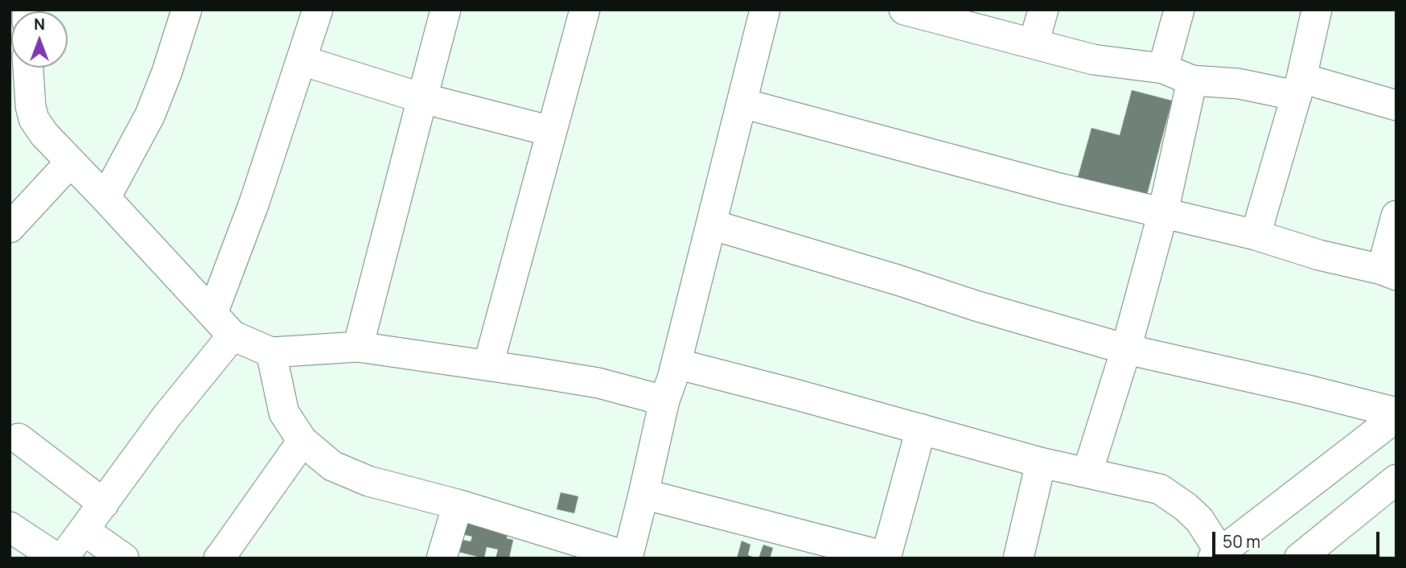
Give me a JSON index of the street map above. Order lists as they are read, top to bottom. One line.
{"scale_bar":"50 m","north":"top"}
